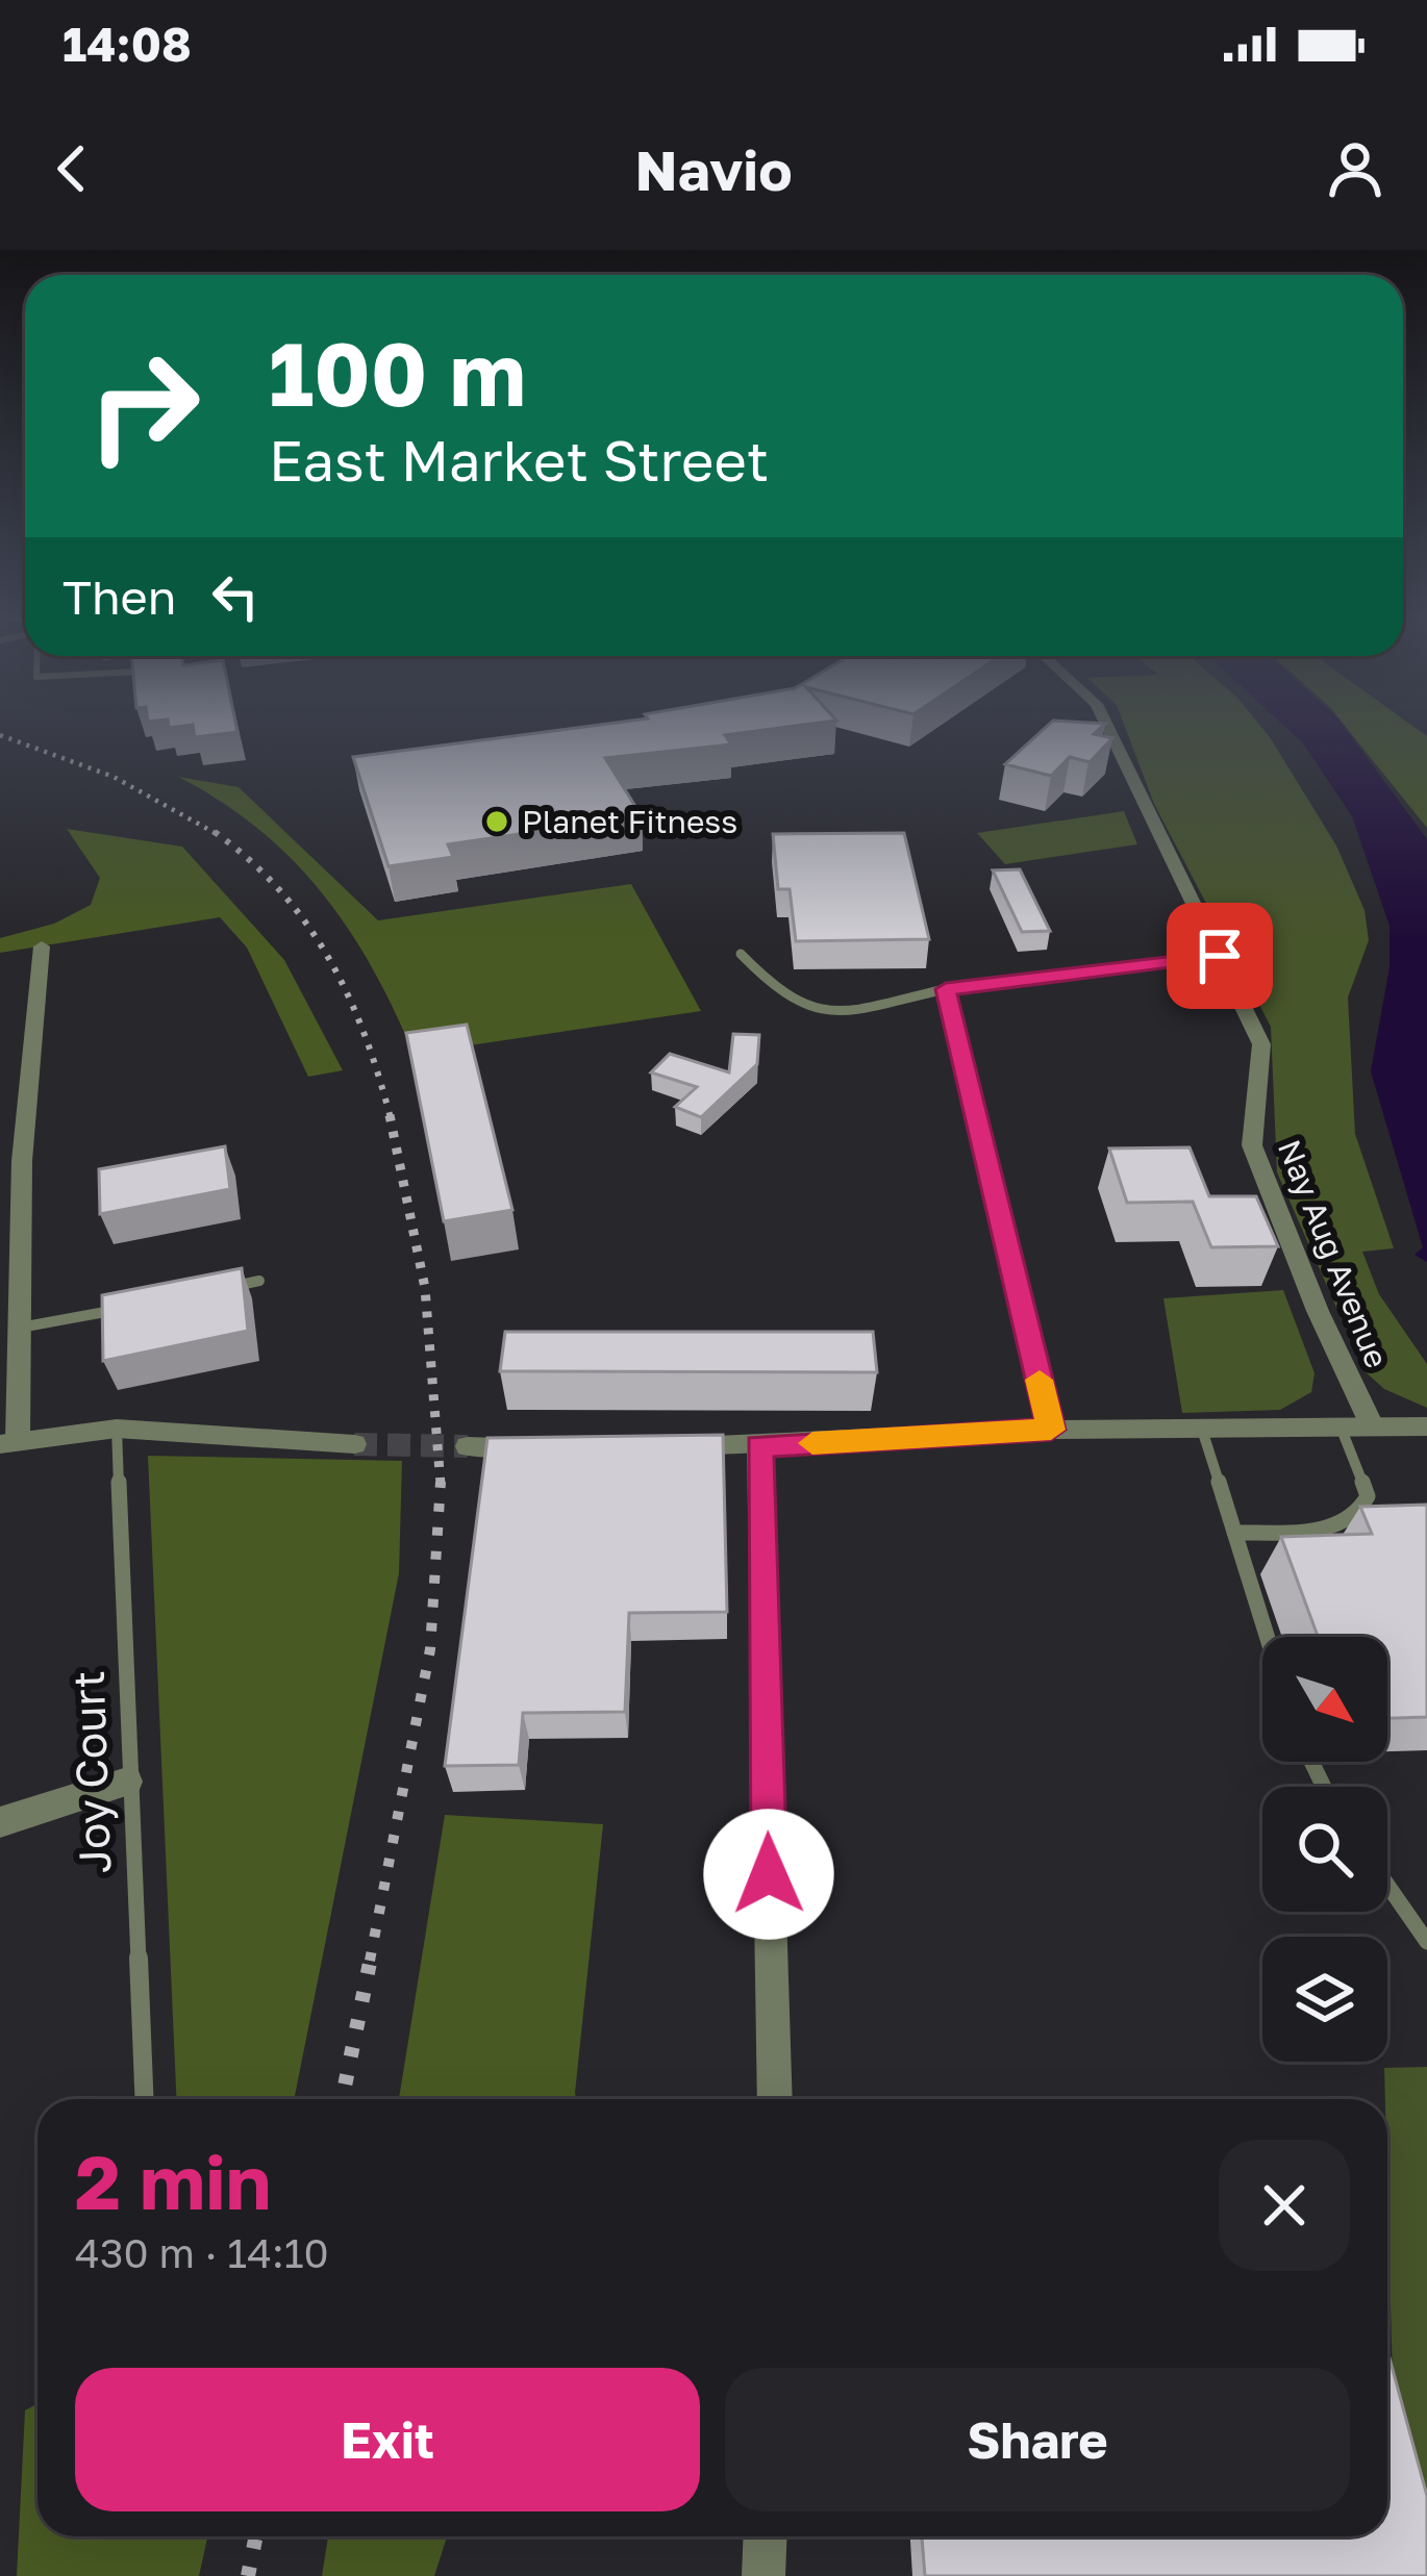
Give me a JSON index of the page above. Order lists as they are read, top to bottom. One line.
{"streets":{"street":["Nay Aug Avenue"],"lane":["Joy Court"]},"places":["Planet Fitness"],"north":"bottom right","page":{"status":"14:08","header":"Navio","turn":["100 m","East Market Street"],"then":"Then","heading":["2 min","430 m · 14:10"],"buttons":["Exit","Share"]}}
